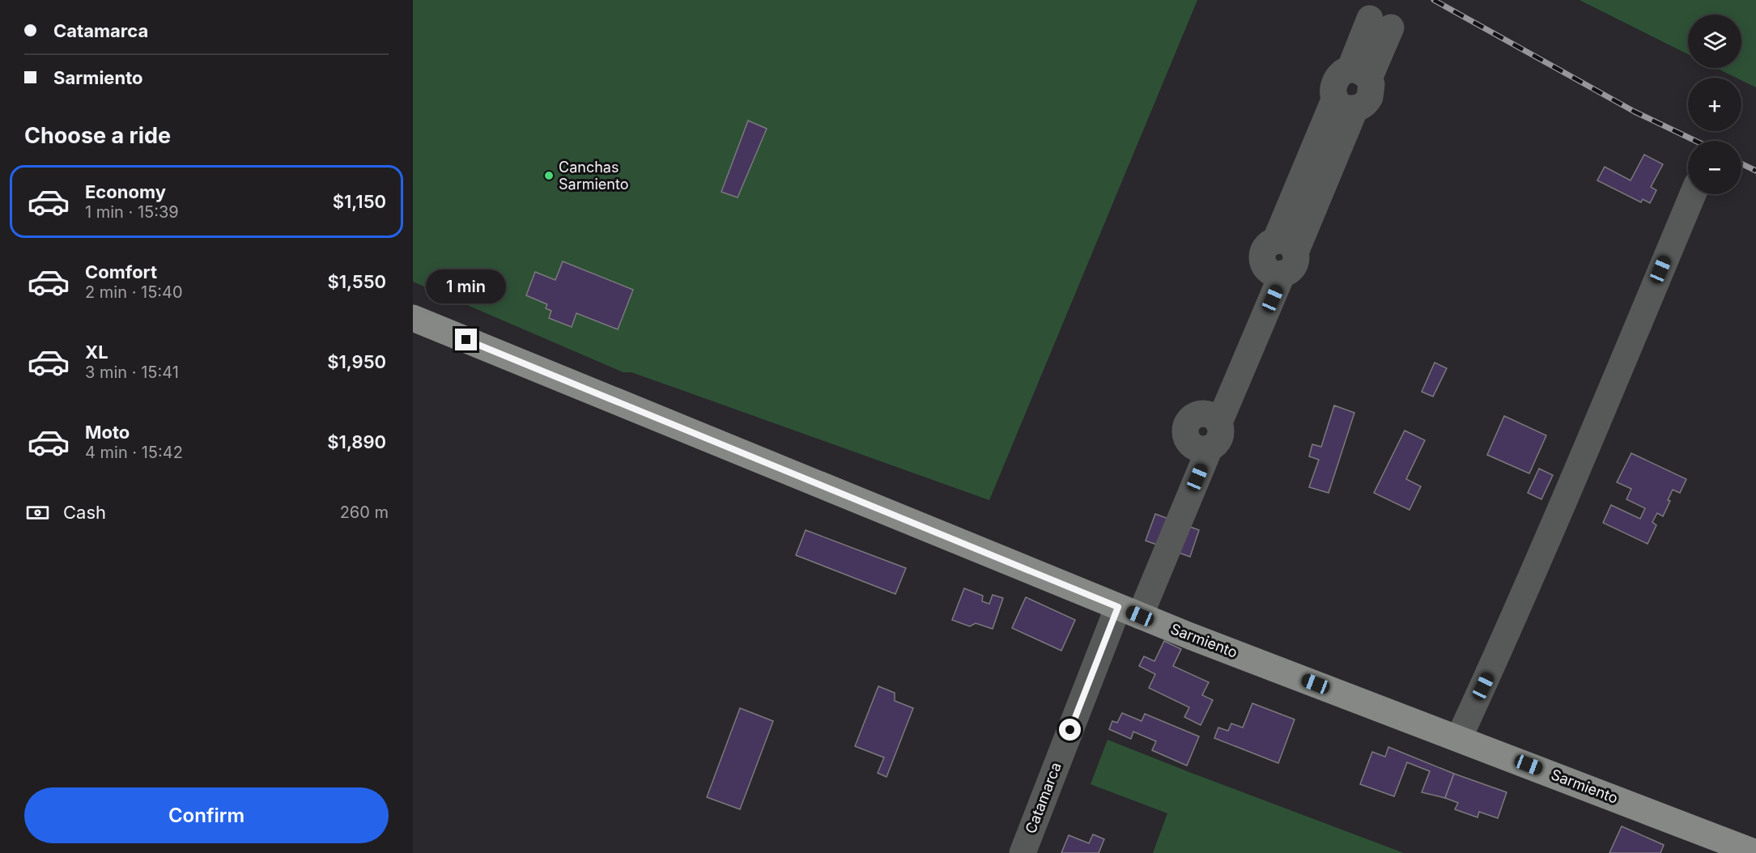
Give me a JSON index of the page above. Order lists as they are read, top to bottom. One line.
{"streets":{"main road":["Sarmiento"],"street":["Catamarca"]},"crossings":[["Sarmiento","Catamarca"]],"places":["Canchas Sarmiento"],"page":{"banner":["Catamarca","Sarmiento"],"map_buttons":["+","−"],"heading":"Choose a ride","list":[{"name":"Economy","note":"1 min · 15:39","value":"$1,150"},{"name":"Comfort","note":"2 min · 15:40","value":"$1,550"},{"name":"XL","note":"3 min · 15:41","value":"$1,950"},{"name":"Moto","note":"4 min · 15:42","value":"$1,890"}],"bubble":"1 min","pay":["Cash","260 m"],"buttons":"Confirm"}}
